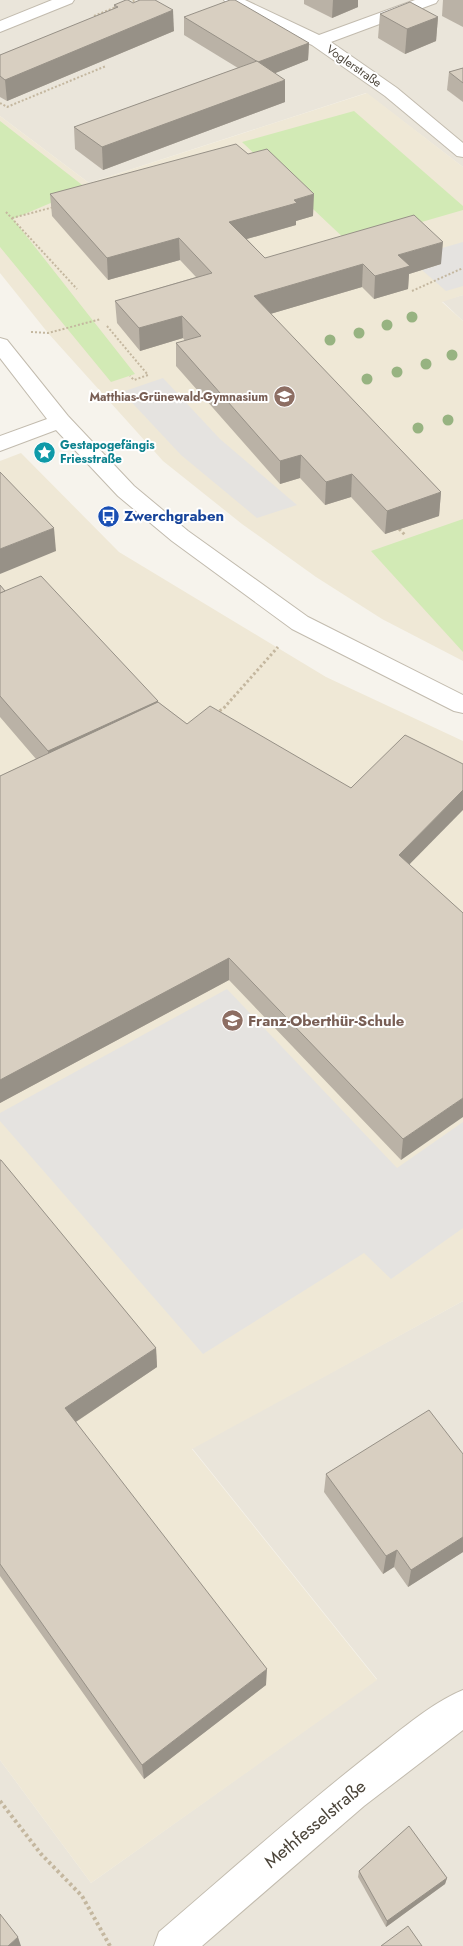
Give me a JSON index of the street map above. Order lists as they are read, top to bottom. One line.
{"streets":{"street":["Voglerstraße","Methfesselstraße"]},"places":{"school or university":["Matthias-Grünewald-Gymnasium","Franz-Oberthür-Schule"],"place":["Gestapogefängis Friesstraße"],"bus stop":["Zwerchgraben"]}}
